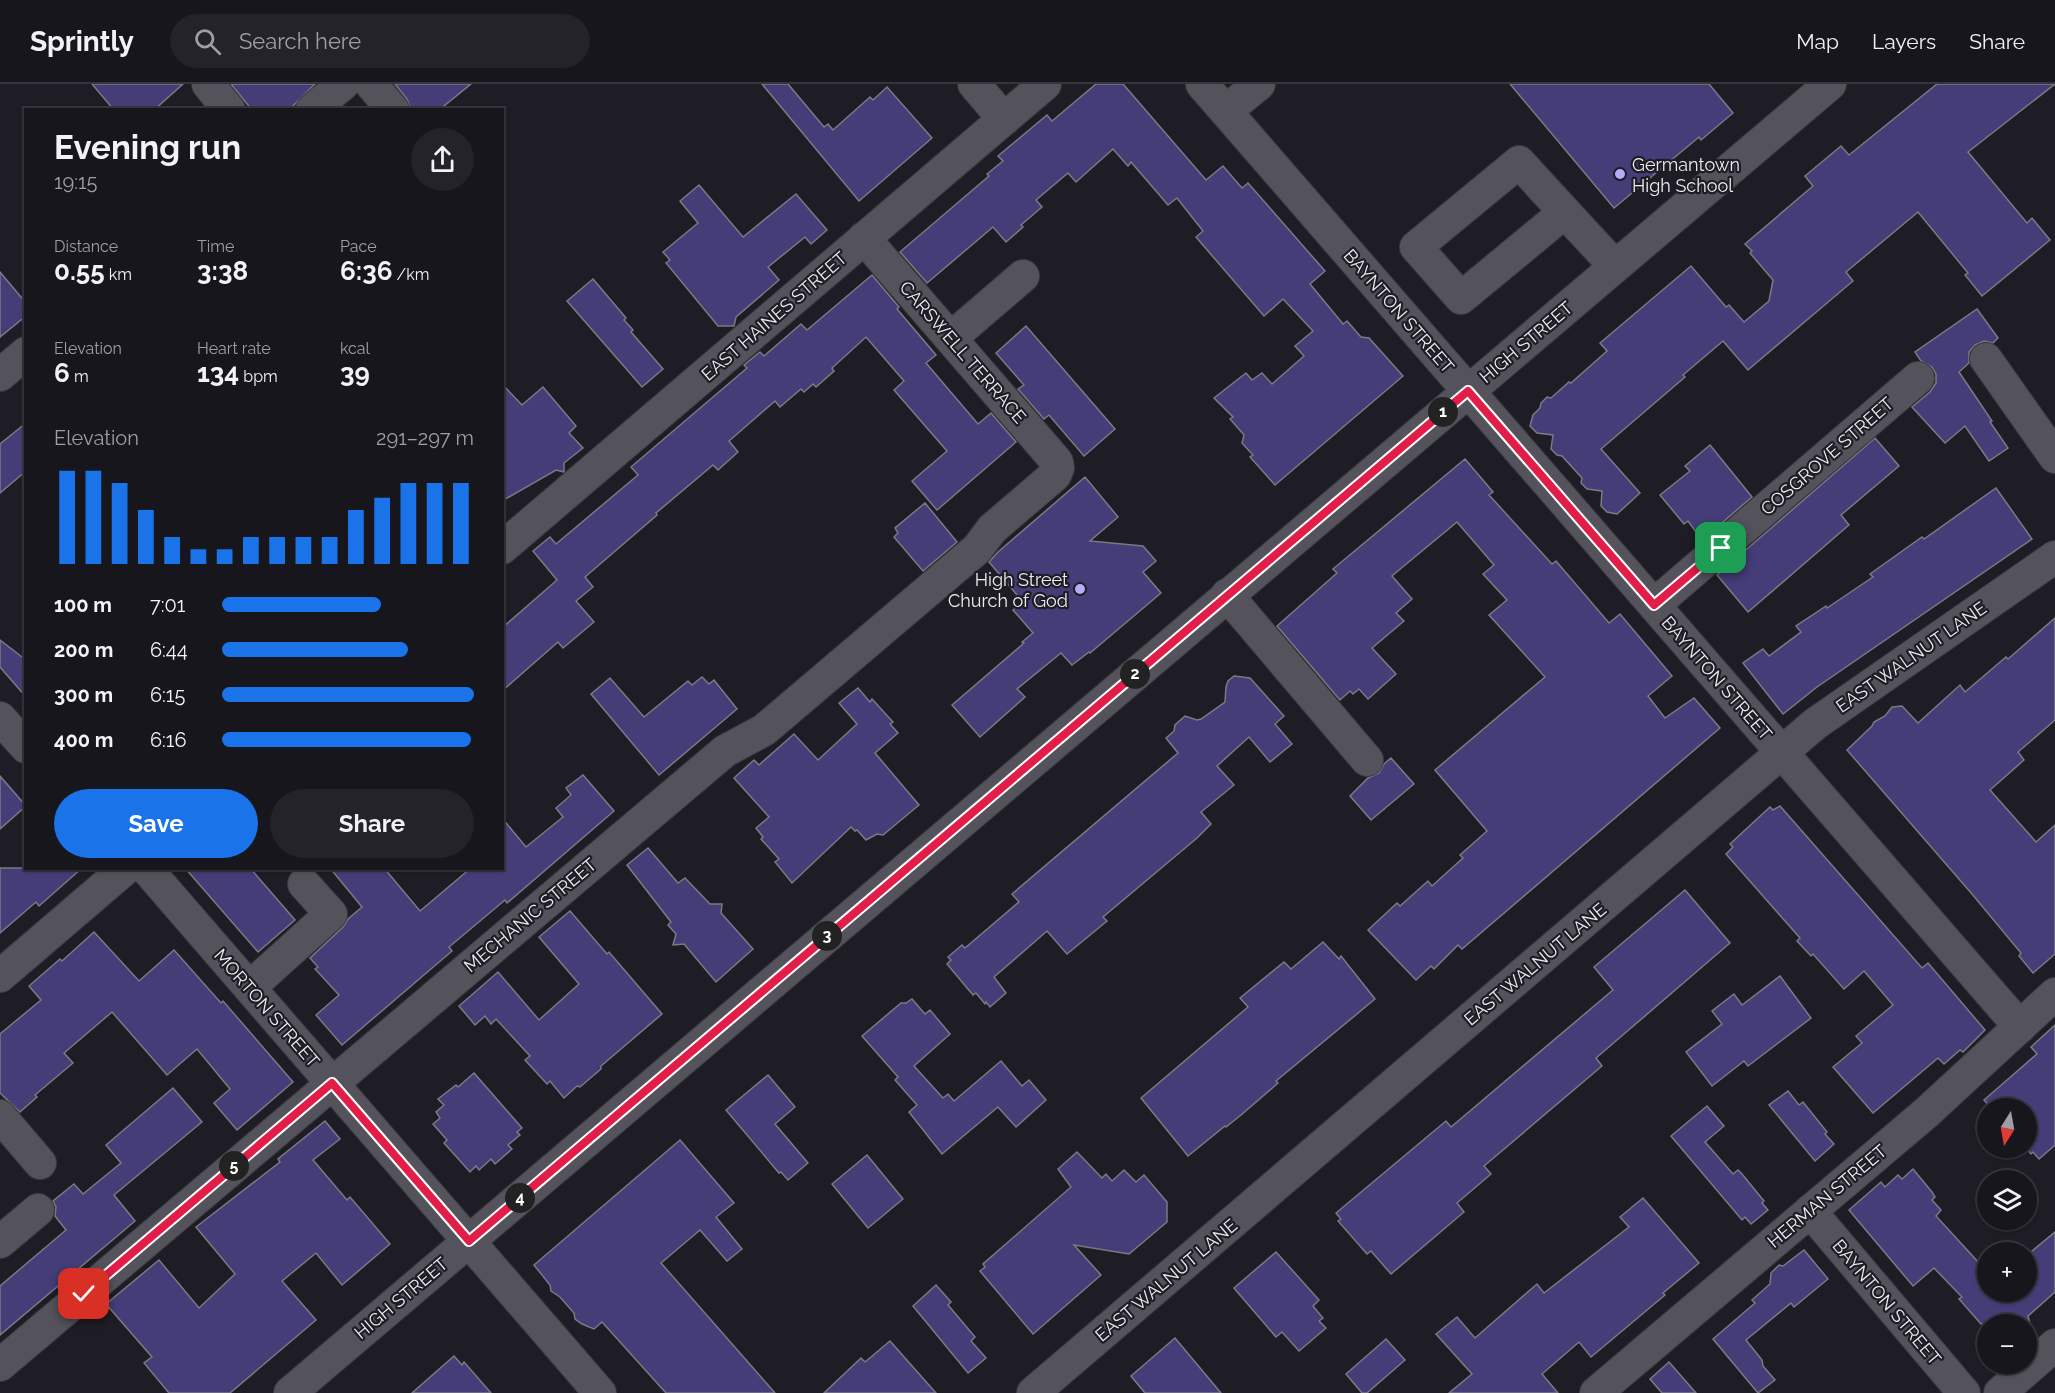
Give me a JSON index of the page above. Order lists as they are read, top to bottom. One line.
{"streets":{"street":["BAYNTON STREET","EAST HAINES STREET","HIGH STREET","CARSWELL TERRACE","COSGROVE STREET","EAST WALNUT LANE","MECHANIC STREET","MORTON STREET","HERMAN STREET"]},"crossings":[["BAYNTON STREET","HIGH STREET"],["BAYNTON STREET","COSGROVE STREET"],["BAYNTON STREET","EAST WALNUT LANE"],["BAYNTON STREET","HERMAN STREET"],["EAST HAINES STREET","CARSWELL TERRACE"],["HIGH STREET","MORTON STREET"],["CARSWELL TERRACE","MECHANIC STREET"],["MECHANIC STREET","MORTON STREET"]],"places":["Germantown High School","High Street Church of God"],"north":"bottom","page":{"header":"Sprintly","search":"Search here","nav":["Map","Layers","Share"],"heading":["Evening run","19:15"],"stats":[["Distance","0.55 km"],["Time","3:38"],["Pace","6:36 /km"],["Elevation","6 m"],["Heart rate","134 bpm"],["kcal","39"]],"pins":["1","2","3","5","4"],"chart":["Elevation","291–297 m"],"list":[{"name":"100 m","note":"7:01"},{"name":"200 m","note":"6:44"},{"name":"300 m","note":"6:15"},{"name":"400 m","note":"6:16"}],"buttons":["Save","Share"],"map_buttons":["+","−"]}}
